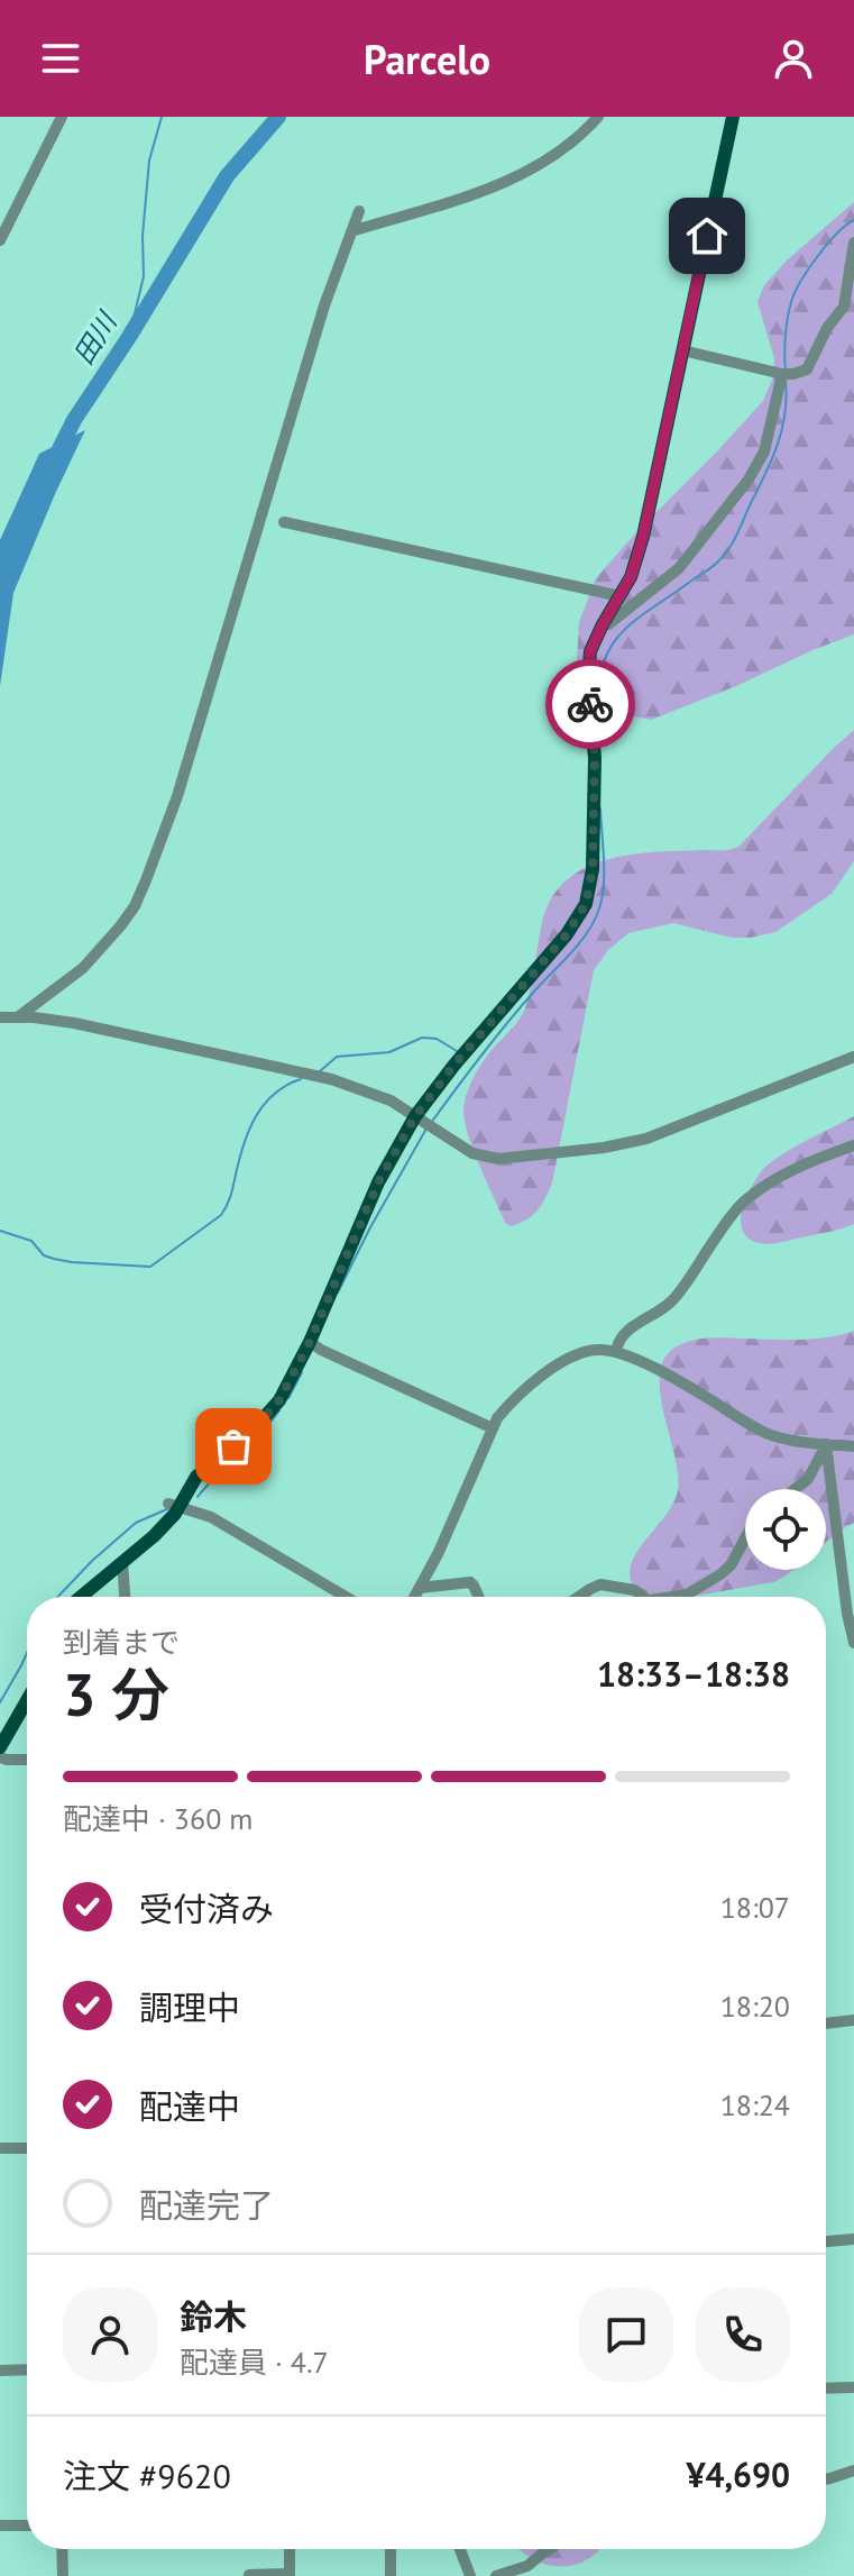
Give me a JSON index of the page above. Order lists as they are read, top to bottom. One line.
{"water":["田川"],"page":{"header":"Parcelo","heading":["3 分","到着まで","18:33–18:38"],"panel":["鈴木","配達員 · 4.7","注文 #9620","¥4,690"],"bar":"配達中 · 360 m","list":[["受付済み","18:07"],["調理中","18:20"],["配達中","18:24"],"配達完了"]}}
